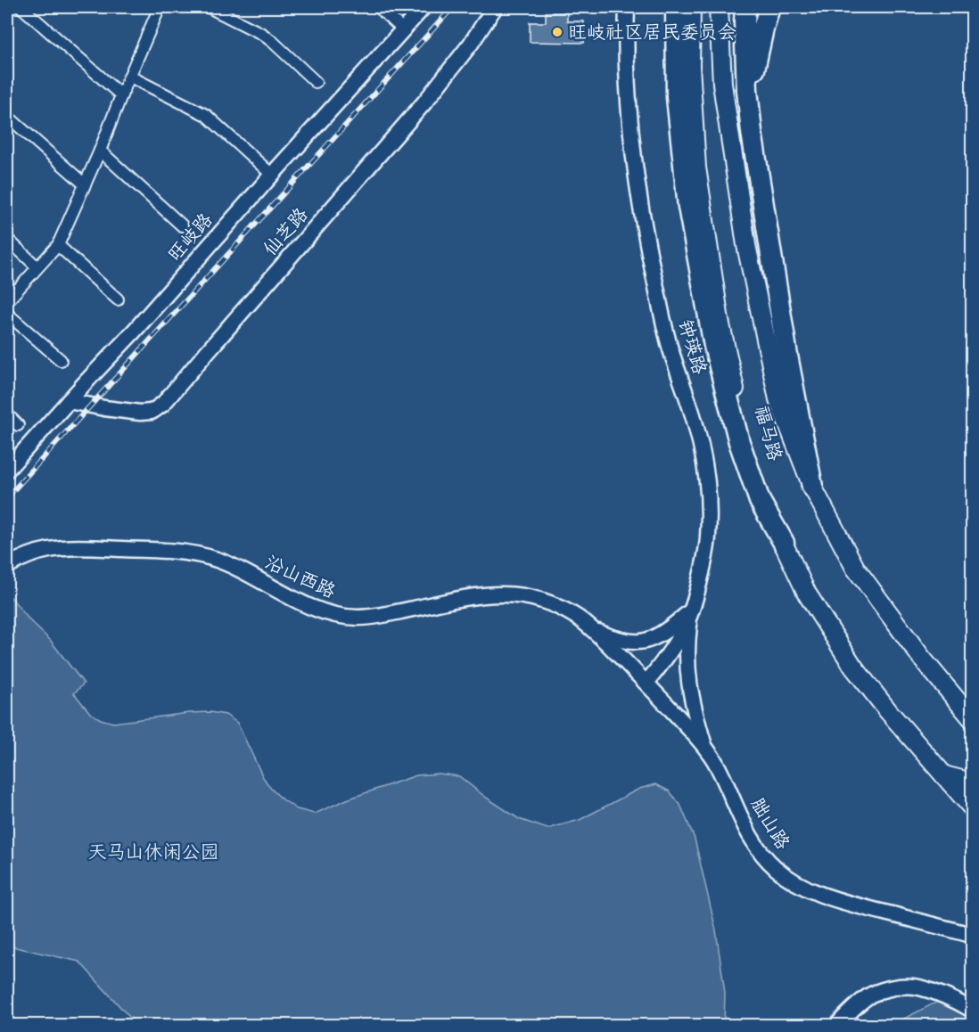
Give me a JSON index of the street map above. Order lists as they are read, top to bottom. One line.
{"streets":{"main road":["福马路"],"street":["仙芝路","旺岐路","钟瑛路","沿山西路","胐山路"]},"crossings":[["仙芝路","旺岐路"],["钟瑛路","沿山西路"],["钟瑛路","胐山路"],["沿山西路","胐山路"]],"parks":["天马山休闲公园"],"places":["旺岐社区居民委员会"]}
